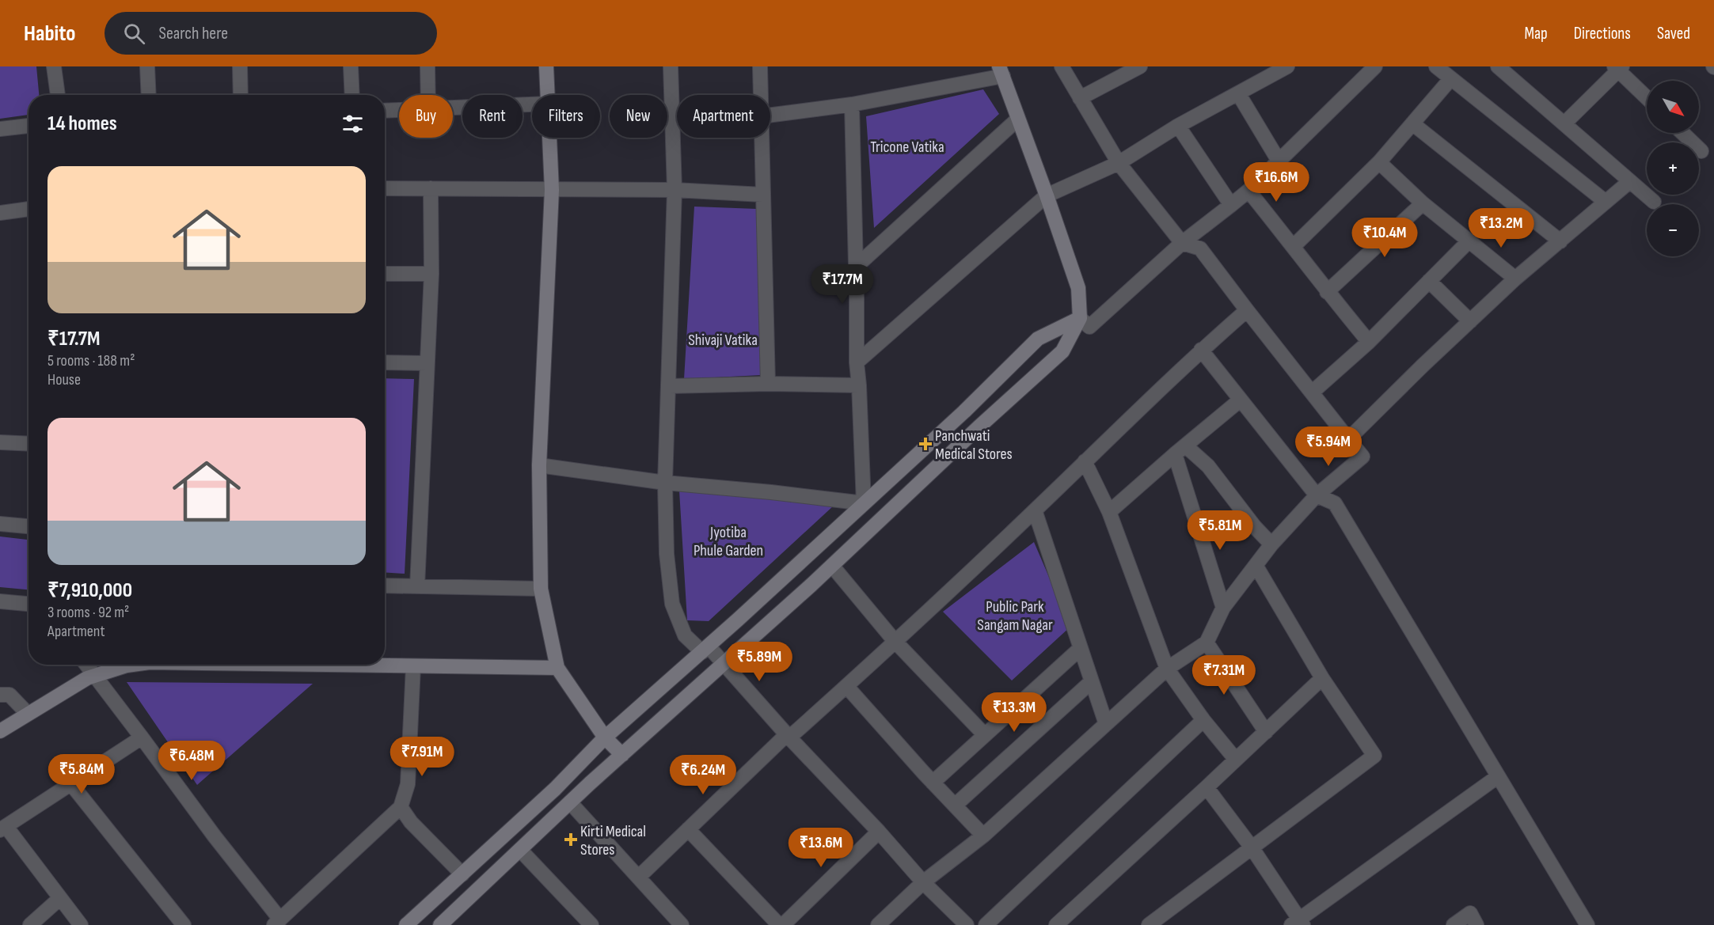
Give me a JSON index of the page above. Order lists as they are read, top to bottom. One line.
{"parks":["Tricone Vatika","Shivaji Vatika","Jyotiba Phule Garden","Public Park Sangam Nagar"],"places":{"health":["Panchwati Medical Stores","Kirti Medical Stores"]},"north":"bottom right","page":{"header":"Habito","search":"Search here","nav":["Map","Directions","Saved"],"map_buttons":["+","−"],"chip":["Buy","Rent","Filters","New","Apartment"],"heading":"14 homes","list":[{"name":"₹17.7M","note":"5 rooms · 188 m² · House"},{"name":"₹7,910,000","note":"3 rooms · 92 m² · Apartment"}],"price":["₹16.6M","₹13.2M","₹10.4M","₹17.7M","₹5.94M","₹5.81M","₹5.89M","₹7.31M","₹13.3M","₹7.91M","₹6.48M","₹5.84M","₹6.24M","₹13.6M"]}}
